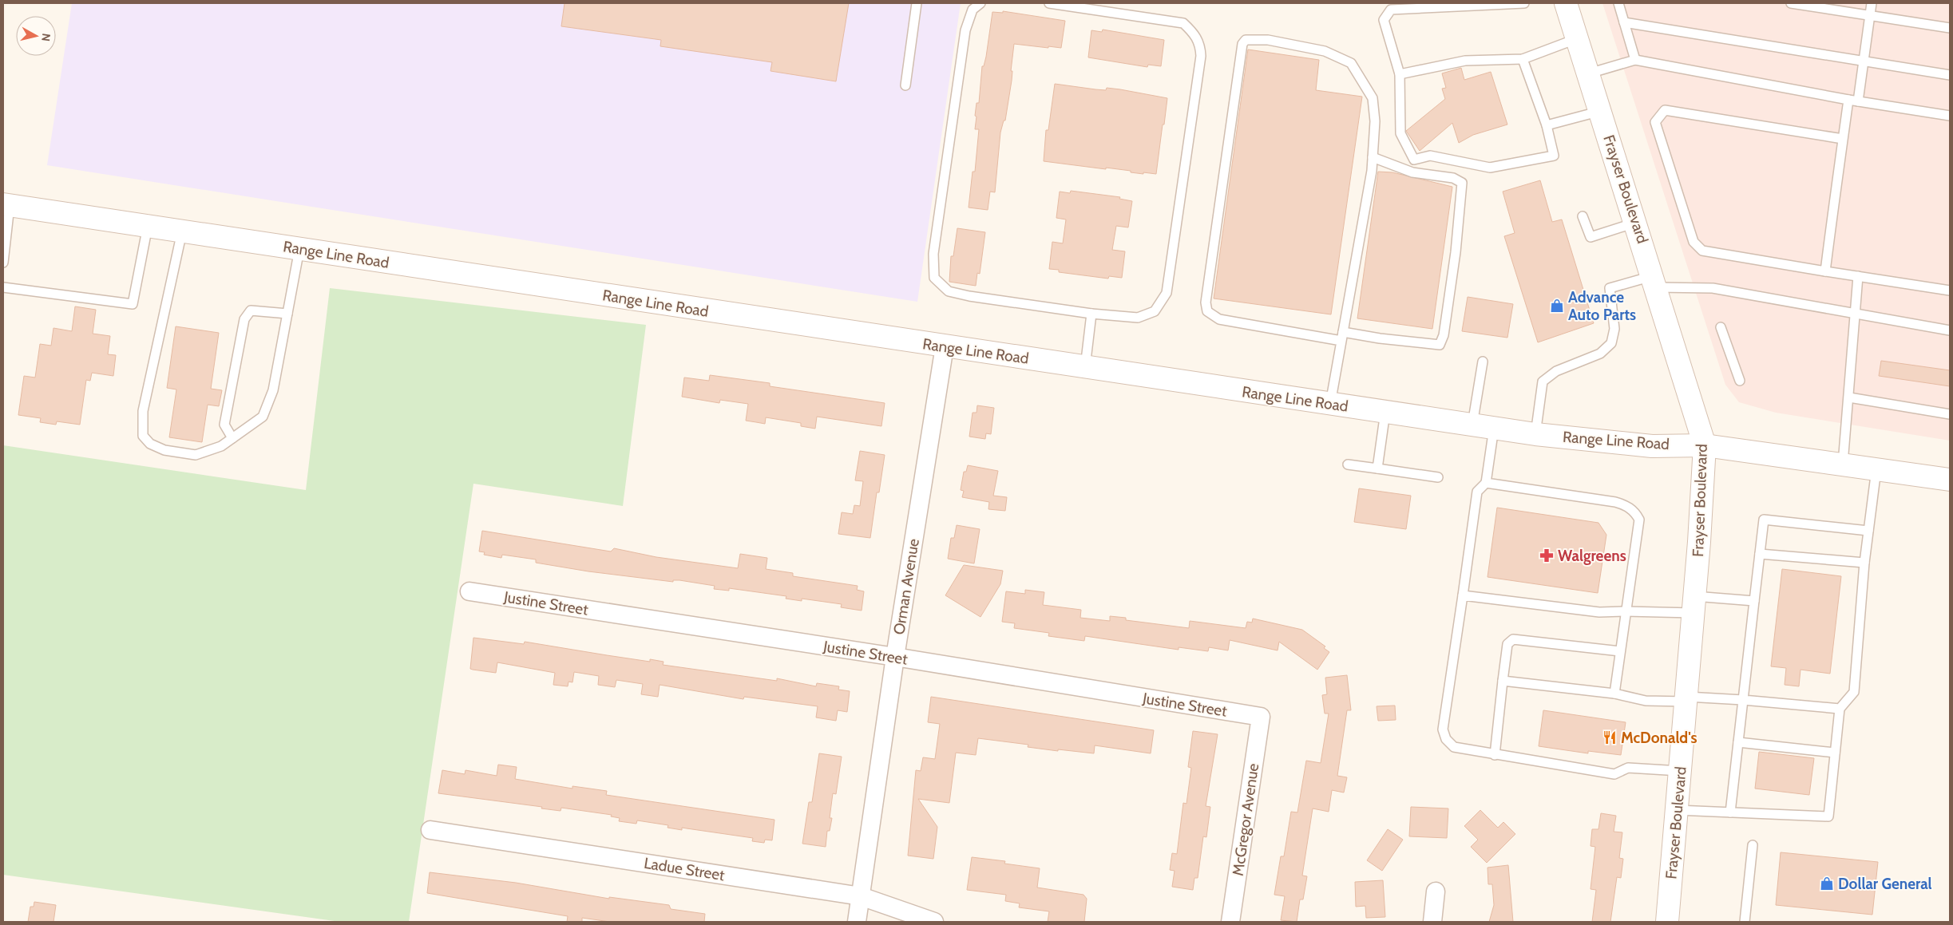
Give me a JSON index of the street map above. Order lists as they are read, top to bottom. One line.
{"streets":{"main road":["Frayser Boulevard","Range Line Road"],"street":["Orman Avenue","Justine Street","McGregor Avenue","Ladue Street"]},"crossings":[["Frayser Boulevard","Range Line Road"],["Range Line Road","Orman Avenue"],["Orman Avenue","Justine Street"],["Orman Avenue","Ladue Street"],["Justine Street","McGregor Avenue"]],"places":{"shop":["Advance Auto Parts","Dollar General"],"pharmacy":["Walgreens"],"restaurant":["McDonald's"]},"north":"right"}
